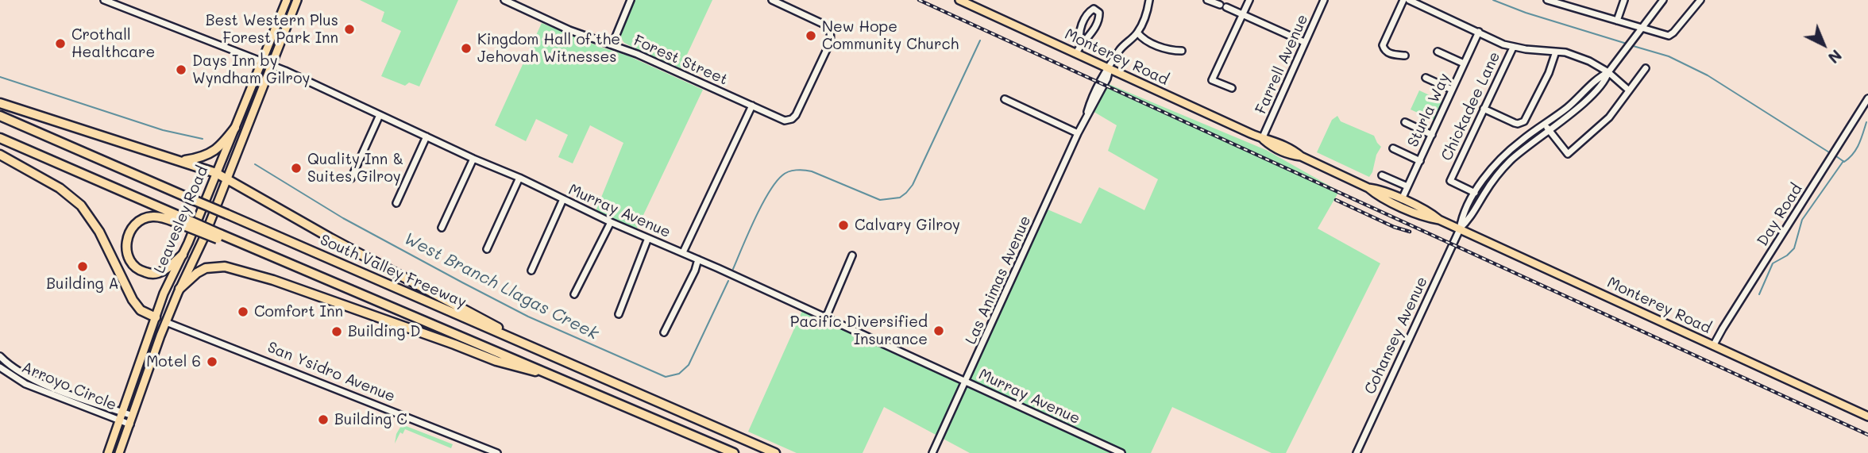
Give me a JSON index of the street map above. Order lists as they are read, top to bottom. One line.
{"streets":{"highway":["South Valley Freeway"],"main road":["Monterey Road","Leavesley Road","San Ysidro Avenue"],"street":["Forest Street","Farrell Avenue","Chickadee Lane","Sturla Way","Murray Avenue","Day Road","Las Animas Avenue","Cohansey Avenue","Arroyo Circle"]},"crossings":[["Monterey Road","Farrell Avenue"],["Monterey Road","Sturla Way"],["Monterey Road","Day Road"],["Monterey Road","Las Animas Avenue"],["Monterey Road","Cohansey Avenue"],["Chickadee Lane","Cohansey Avenue"],["Murray Avenue","Leavesley Road"],["Murray Avenue","Las Animas Avenue"],["Leavesley Road","San Ysidro Avenue"],["Leavesley Road","Arroyo Circle"]],"water":["West Branch Llagas Creek"],"places":["Best Western Plus Forest Park Inn","New Hope Community Church","Crothall Healthcare","Kingdom Hall of the Jehovah Witnesses","Days Inn by Wyndham Gilroy","Quality Inn & Suites Gilroy","Calvary Gilroy","Building A","Comfort Inn","Pacific Diversified Insurance","Building D","Motel 6","Building C"],"north":"bottom right"}
